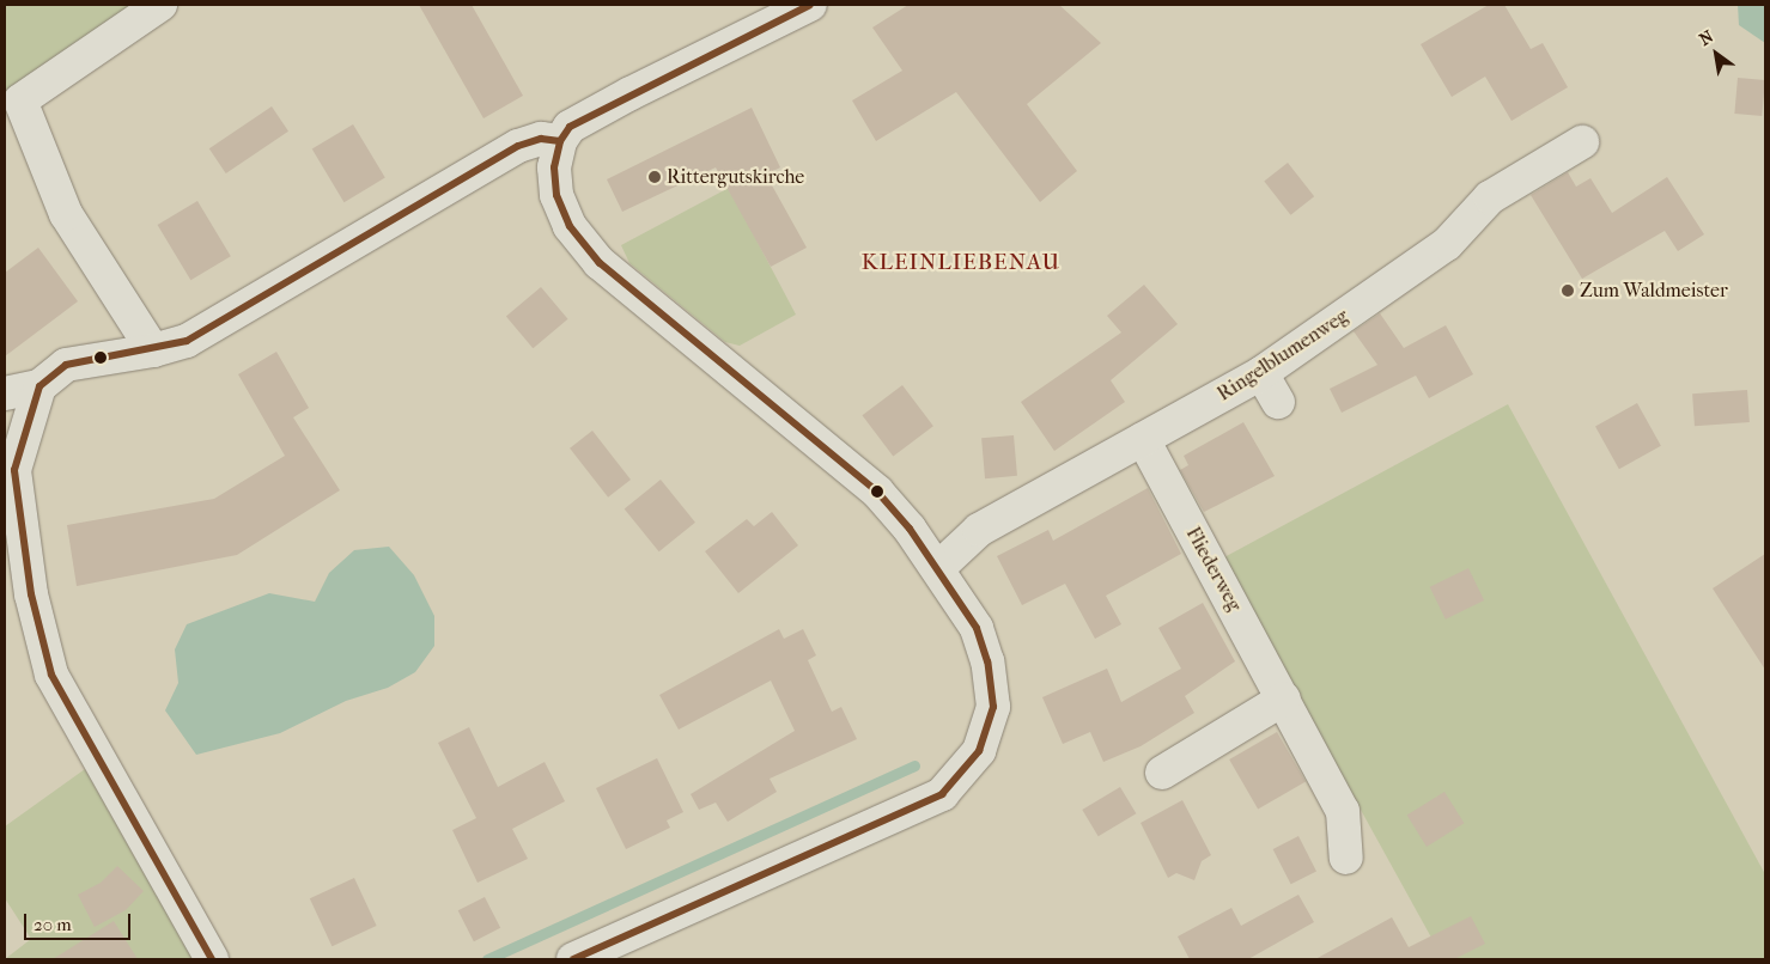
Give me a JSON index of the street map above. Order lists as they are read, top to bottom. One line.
{"streets":{"street":["Ringelblumenweg","Fliederweg"]},"crossings":[["Ringelblumenweg","Fliederweg"]],"districts":["KLEINLIEBENAU"],"places":["Rittergutskirche","Zum Waldmeister"],"scale_bar":"20 m","north":"top left"}
